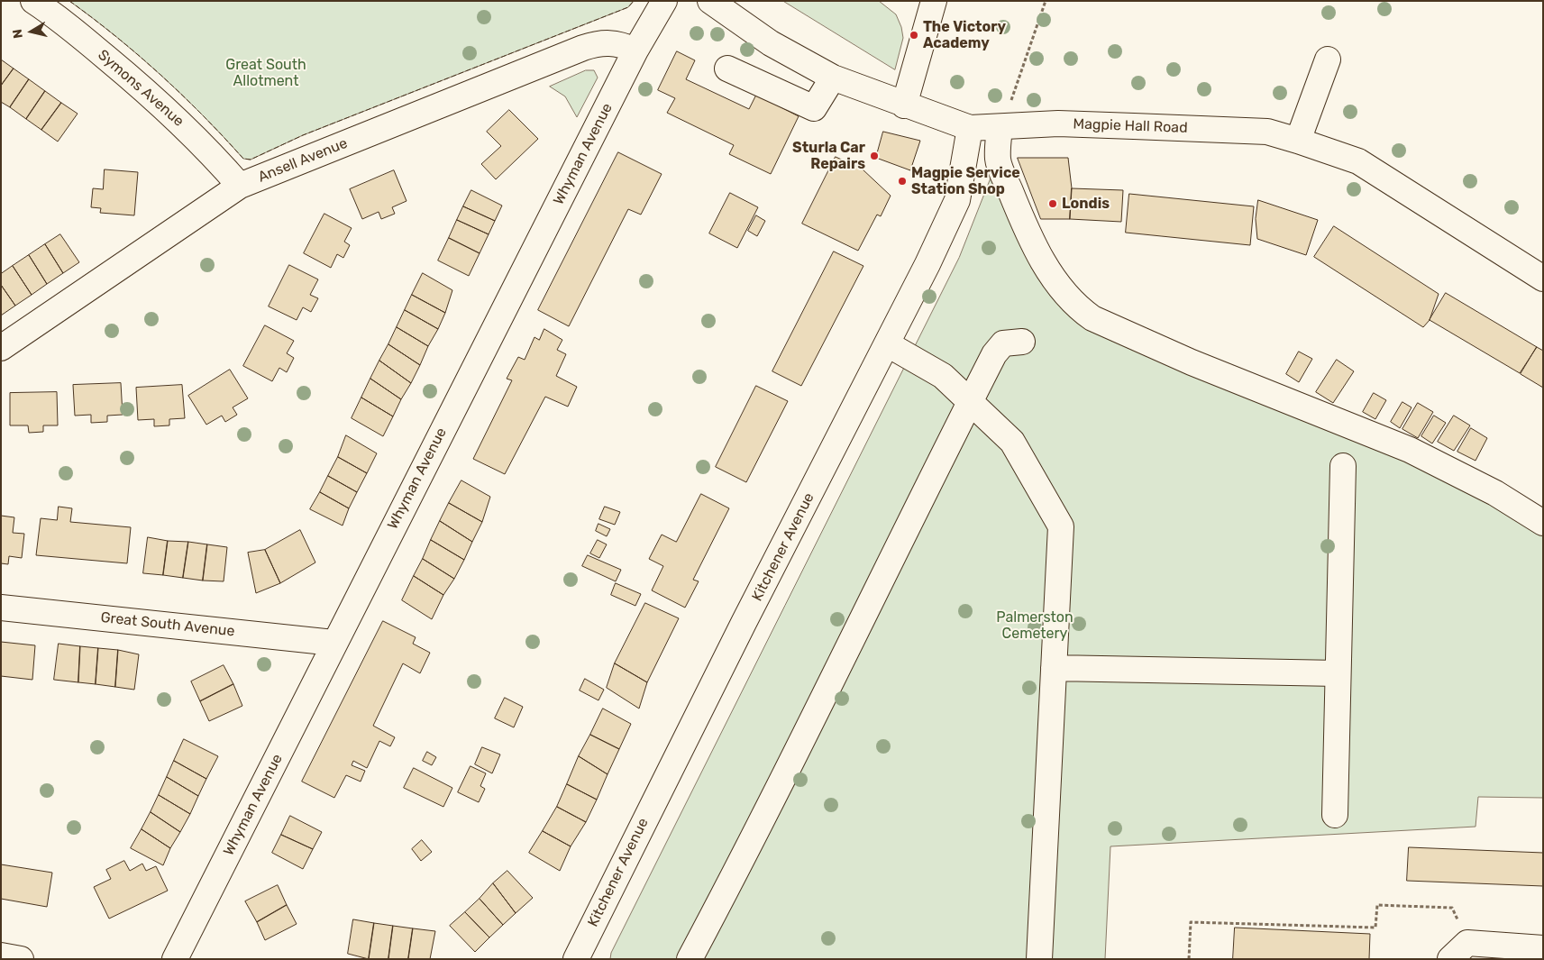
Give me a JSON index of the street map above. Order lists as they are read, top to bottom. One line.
{"streets":{"street":["Symons Avenue","Magpie Hall Road","Whyman Avenue","Ansell Avenue","Kitchener Avenue","Great South Avenue"]},"crossings":[["Symons Avenue","Ansell Avenue"],["Magpie Hall Road","Kitchener Avenue"],["Whyman Avenue","Ansell Avenue"],["Whyman Avenue","Great South Avenue"]],"parks":["Great South Allotment","Palmerston Cemetery"],"places":["The Victory Academy","Sturla Car Repairs","Magpie Service Station Shop","Londis"],"north":"left"}
